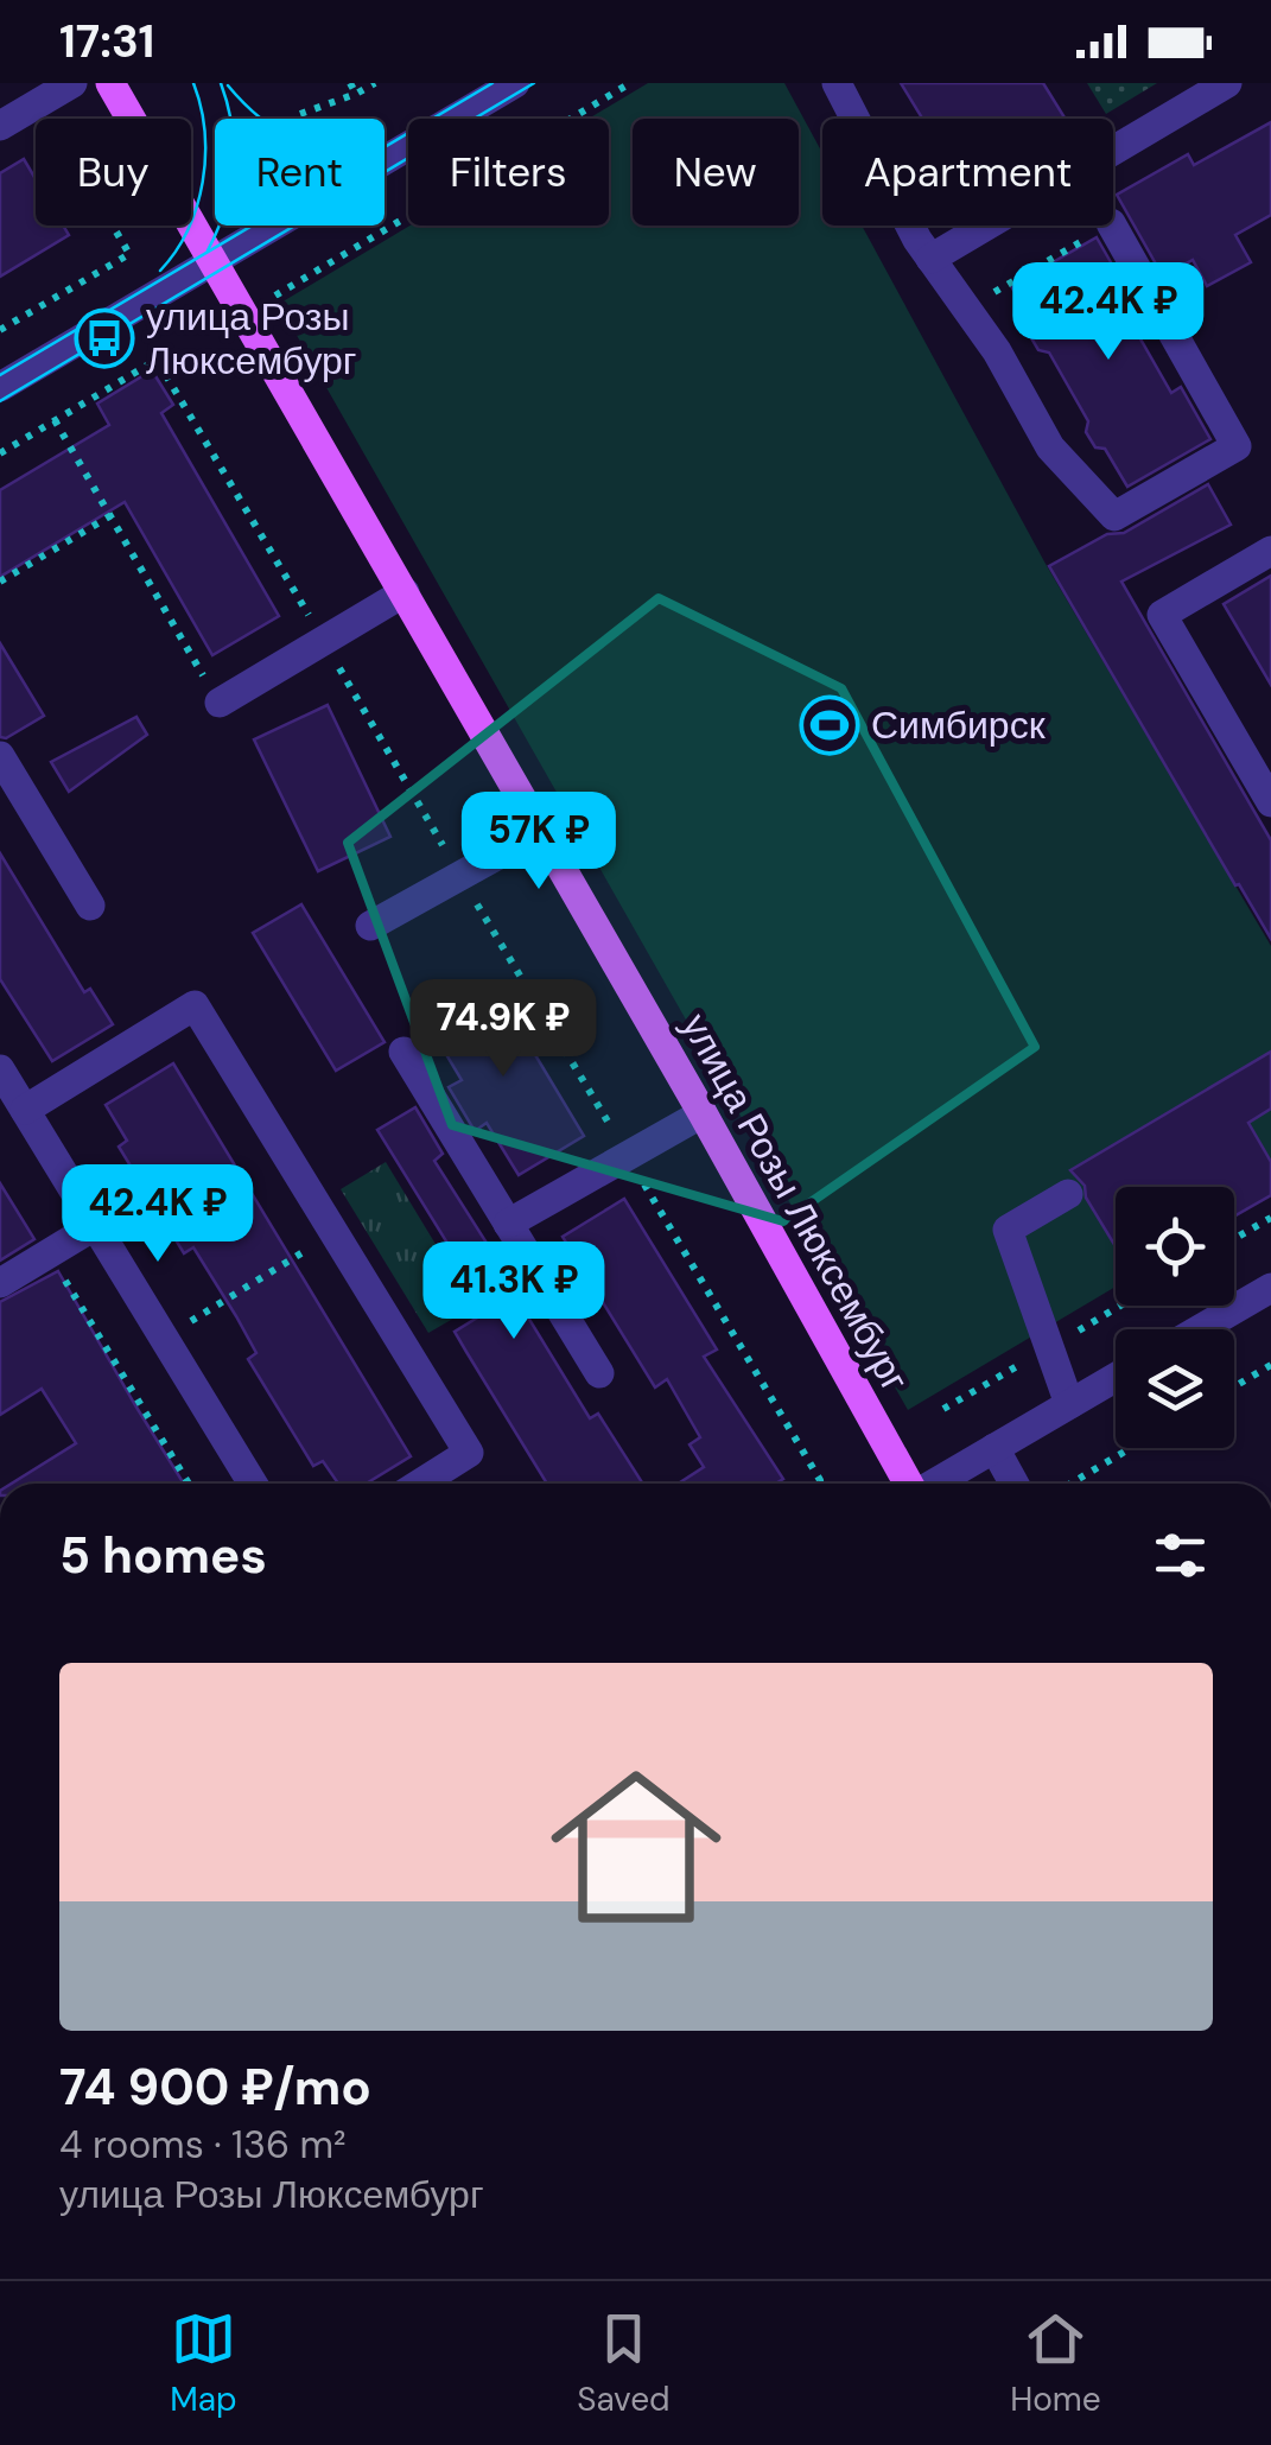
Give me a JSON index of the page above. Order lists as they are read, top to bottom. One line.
{"streets":{"main road":["улица Розы Люксембург"]},"places":{"bus stop":["улица Розы Люксембург"],"sports":["Симбирск"]},"page":{"status":"17:31","chip":["Buy","Rent","Filters","New","Apartment"],"price":["42.4K ₽","57K ₽","74.9K ₽","42.4K ₽","41.3K ₽"],"heading":"5 homes","list":[{"name":"74 900 ₽/mo","note":"4 rooms · 136 m² · улица Розы Люксембург"}],"tabs":["Map","Saved","Home"]}}
